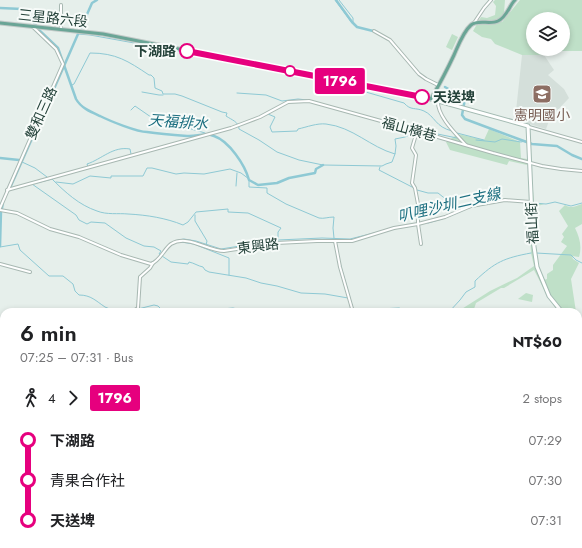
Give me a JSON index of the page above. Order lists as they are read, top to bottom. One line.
{"streets":{"main road":["三星路六段"],"street":["雙和三路","福山橫巷","福山街","東興路"]},"crossings":[["三星路六段","雙和三路"],["雙和三路","福山橫巷"],["福山橫巷","福山街"],["福山街","東興路"]],"water":["天福排水","叭哩沙圳二支線"],"places":{"other":["下湖路","天送埤"],"school or university":["憲明國小"]},"lines":["bus line 1796"],"page":{"on_map":"1796","heading":["6 min","07:25 – 07:31 · Bus","NT$60"],"legs":["4","1796","2 stops"],"list":[{"name":"下湖路","value":"07:29"},{"name":"青果合作社","value":"07:30"},{"name":"天送埤","value":"07:31"}]}}
